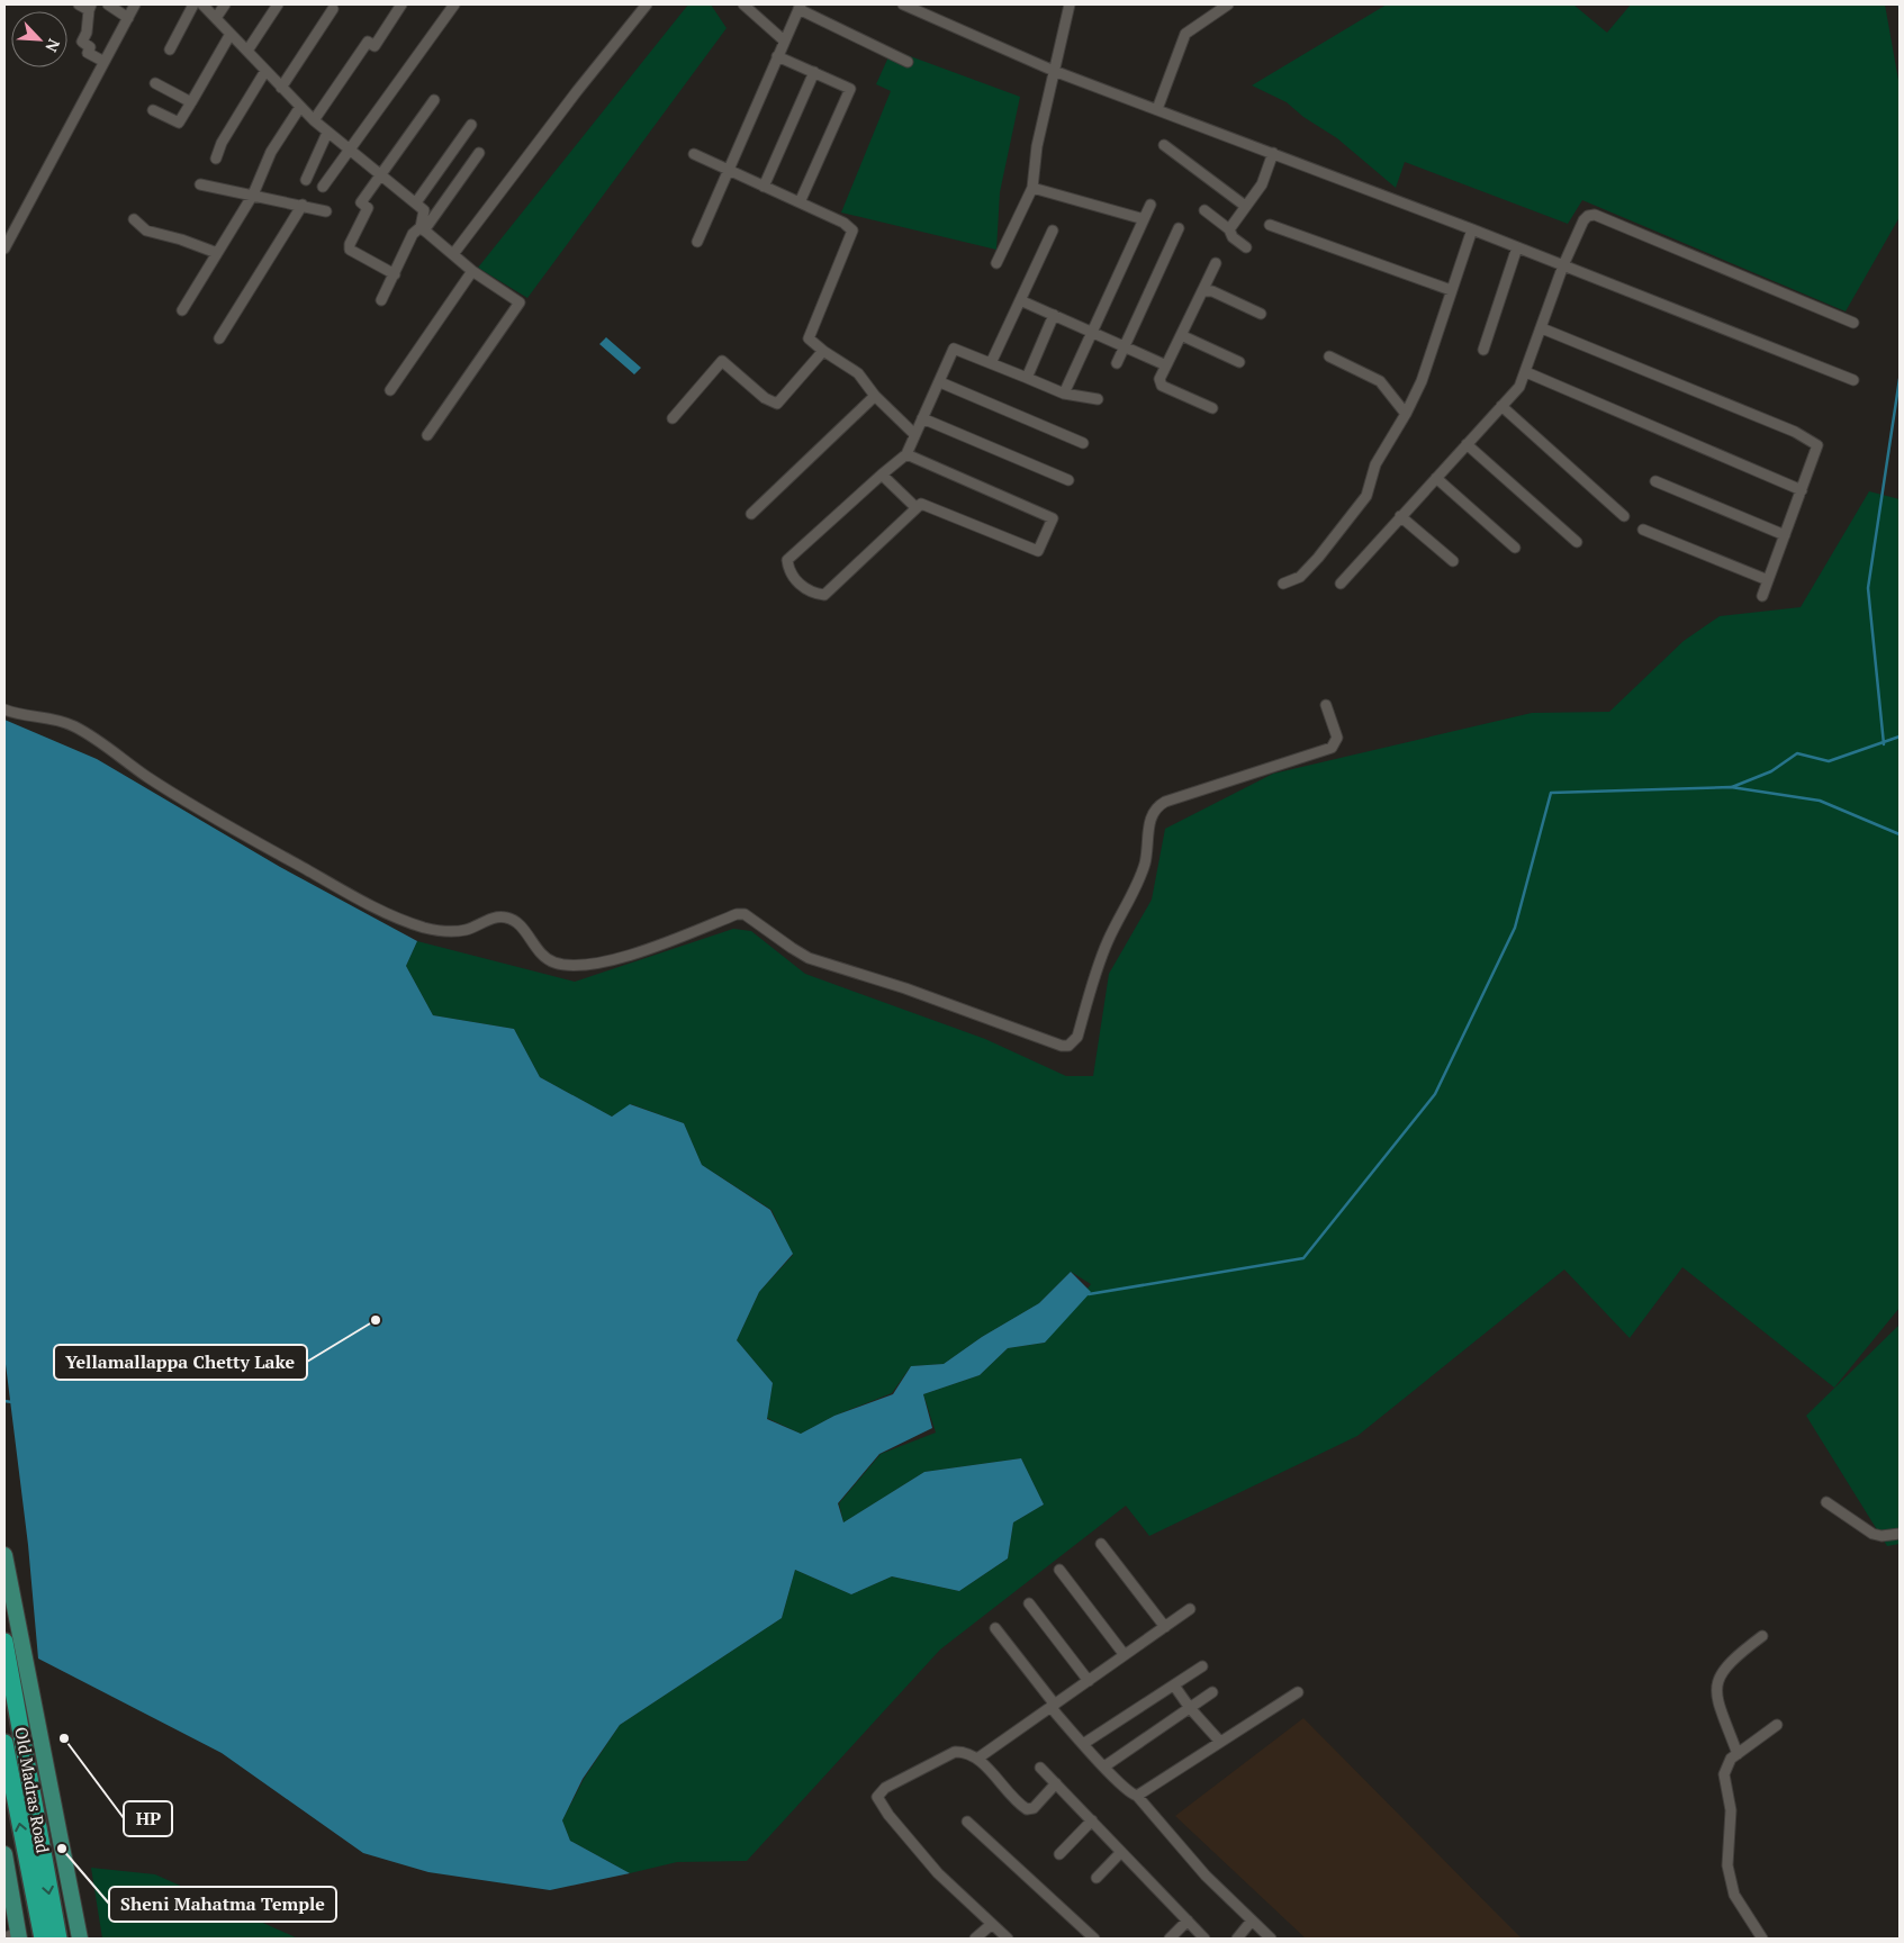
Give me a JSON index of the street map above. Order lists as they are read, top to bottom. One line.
{"streets":{"highway":["Old Madras Road"]},"places":["Yellamallappa Chetty Lake","HP","Sheni Mahatma Temple"],"north":"bottom right"}
